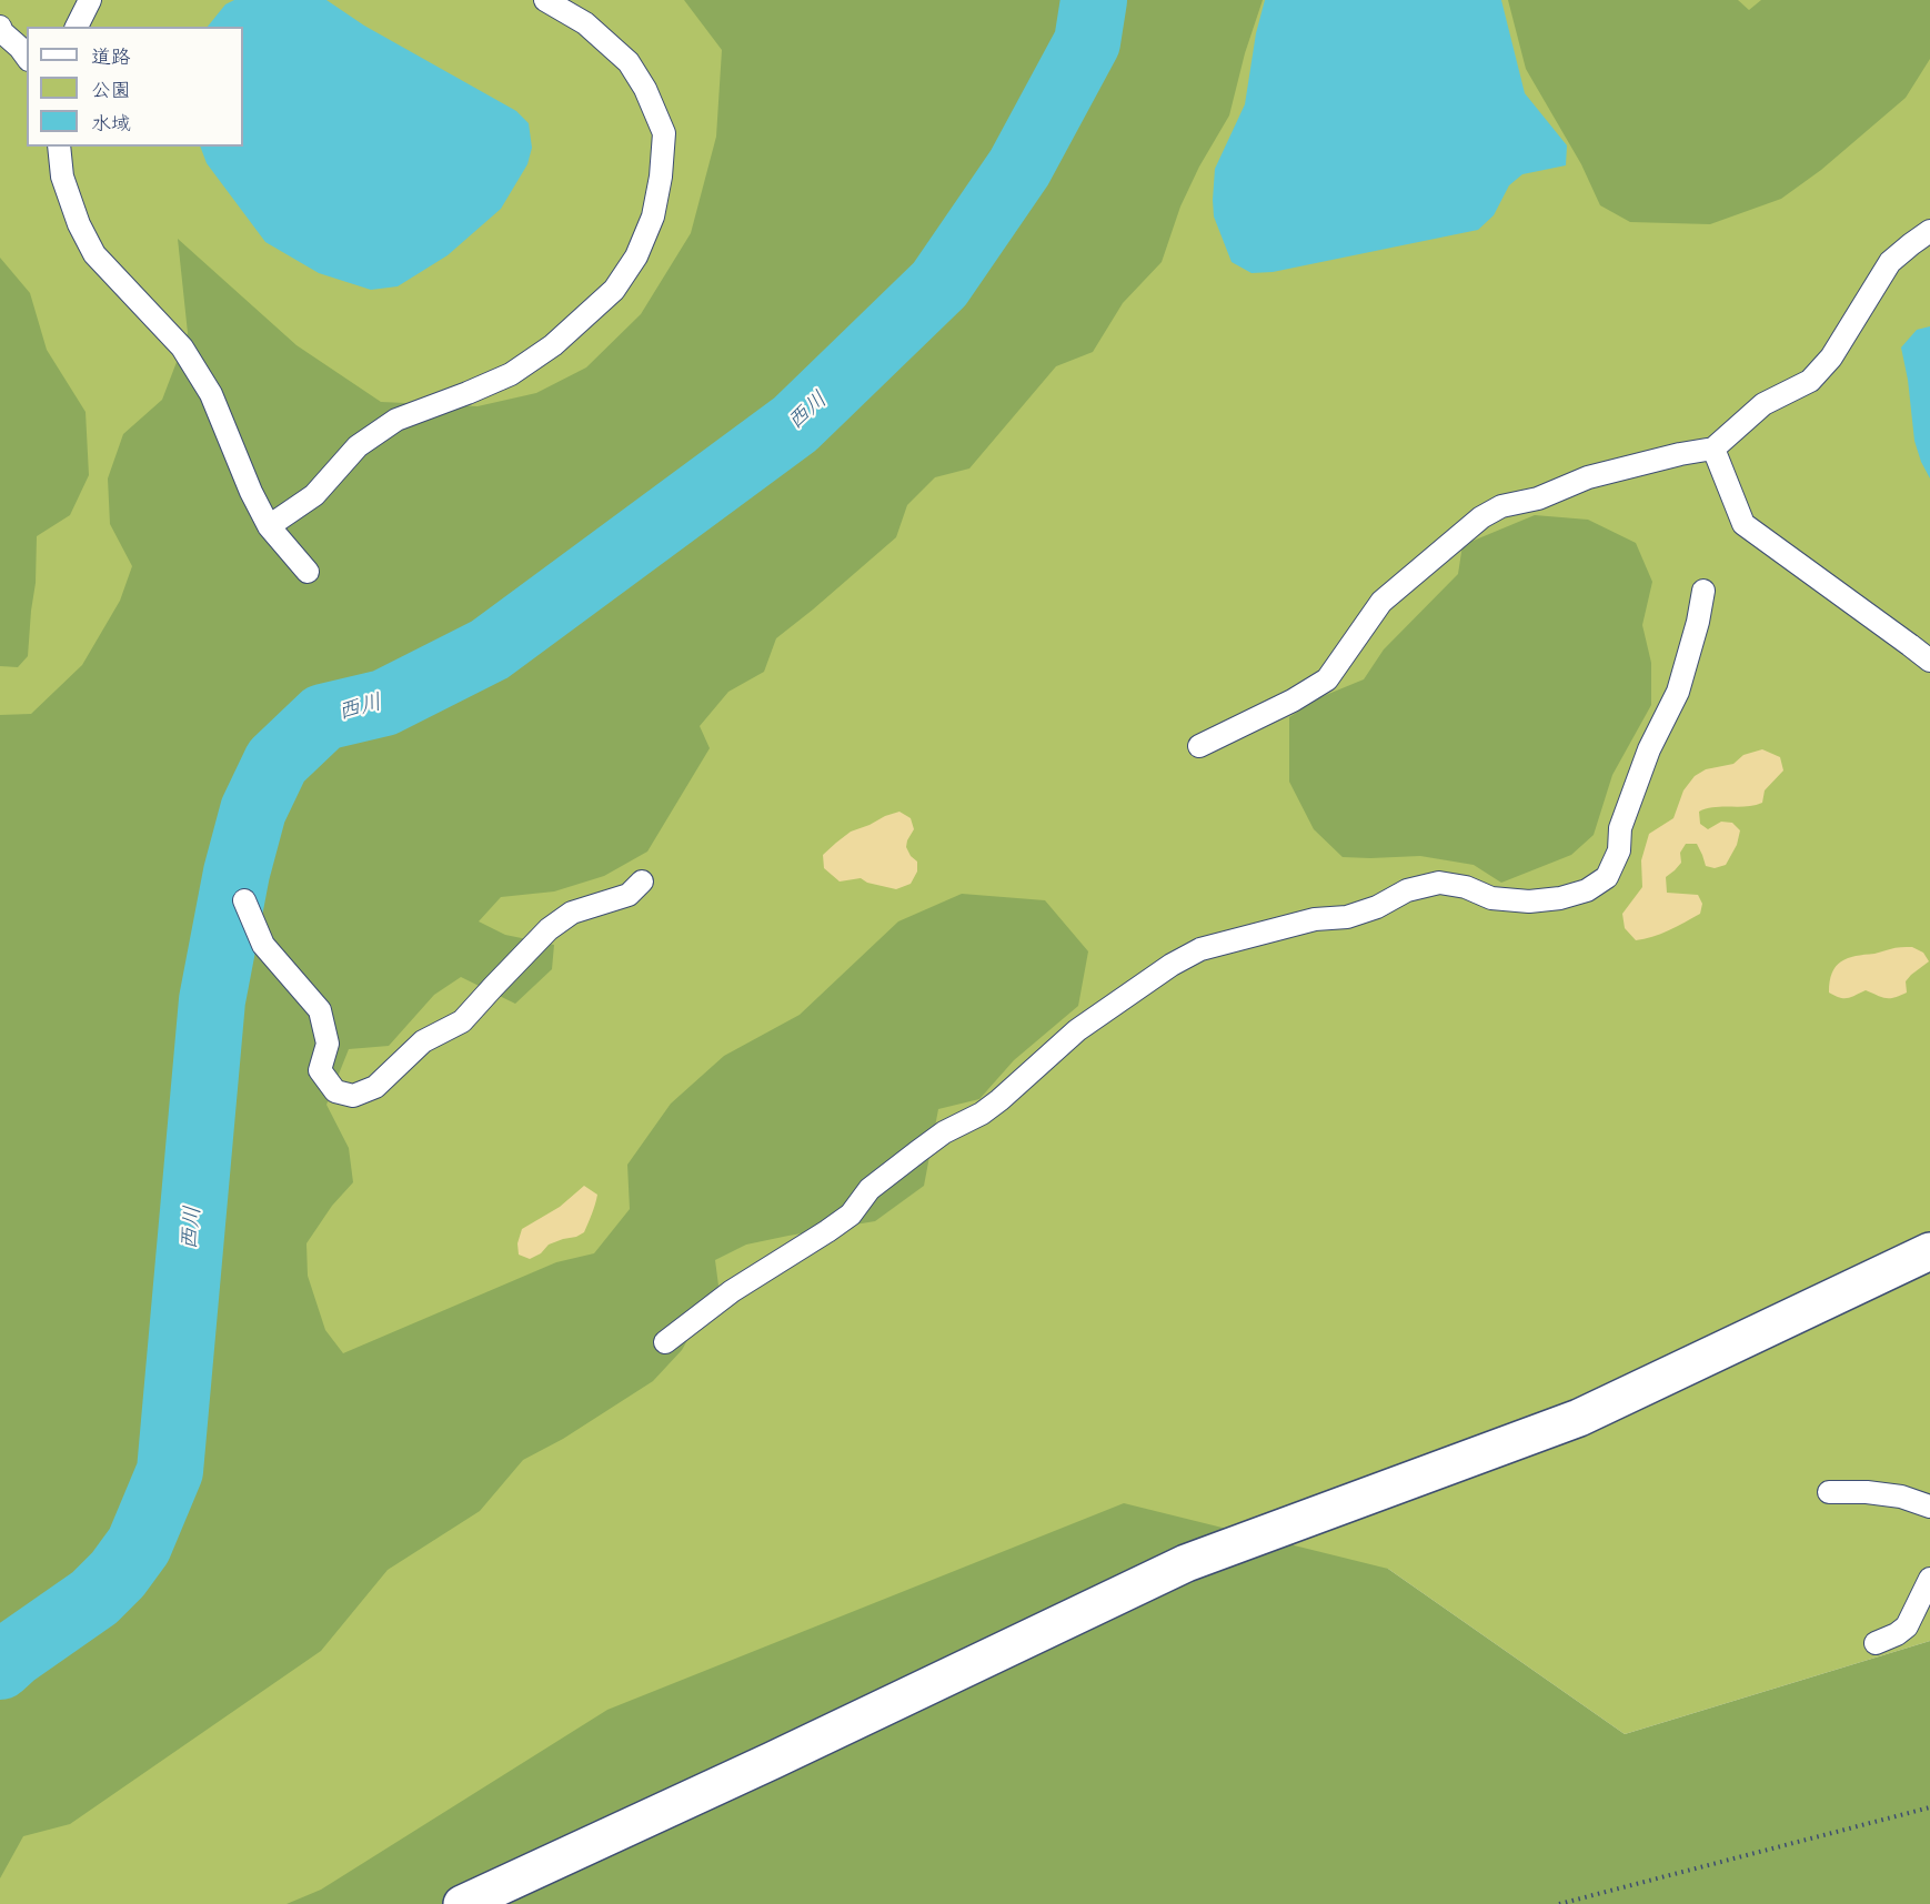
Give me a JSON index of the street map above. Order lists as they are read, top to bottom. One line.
{"water":["西川"],"legend":["道路","公園","水域"]}
